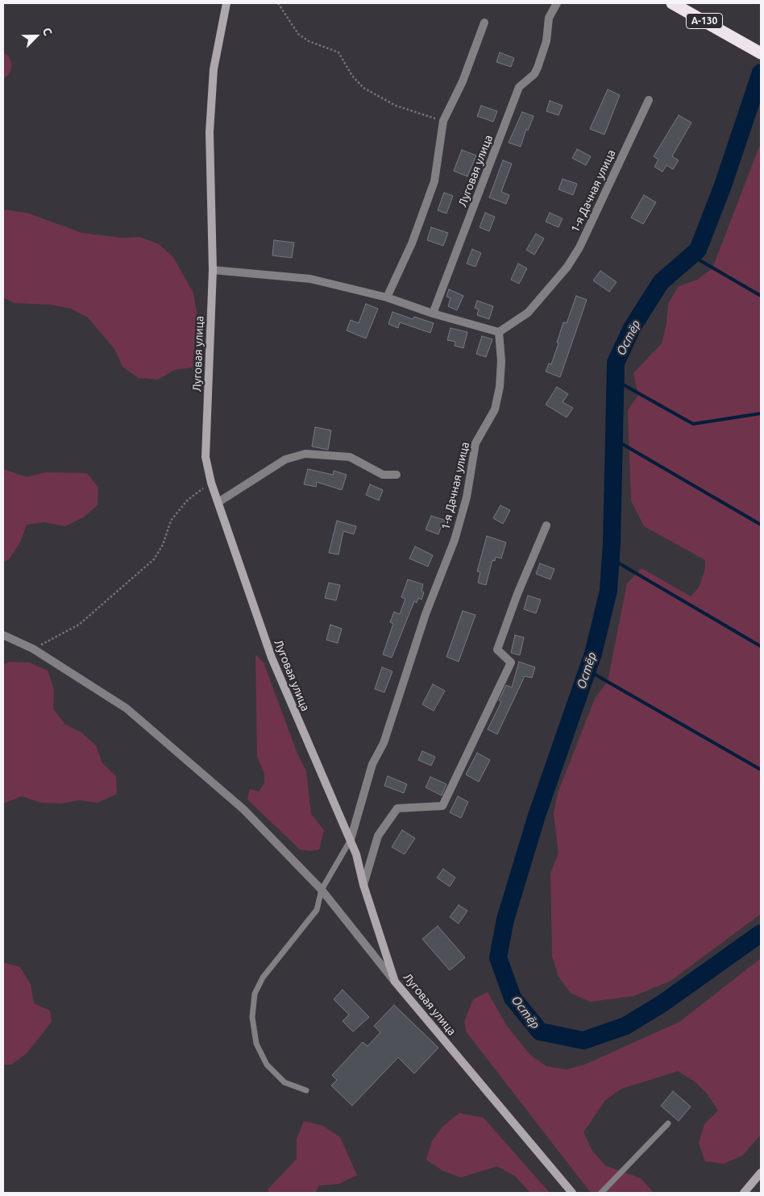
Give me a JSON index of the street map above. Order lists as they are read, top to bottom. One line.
{"streets":{"highway":["А-130"],"street":["Луговая улица","1-я Дачная улица"]},"crossings":[["Луговая улица","1-я Дачная улица"]],"water":["Остёр"],"north":"top right"}
